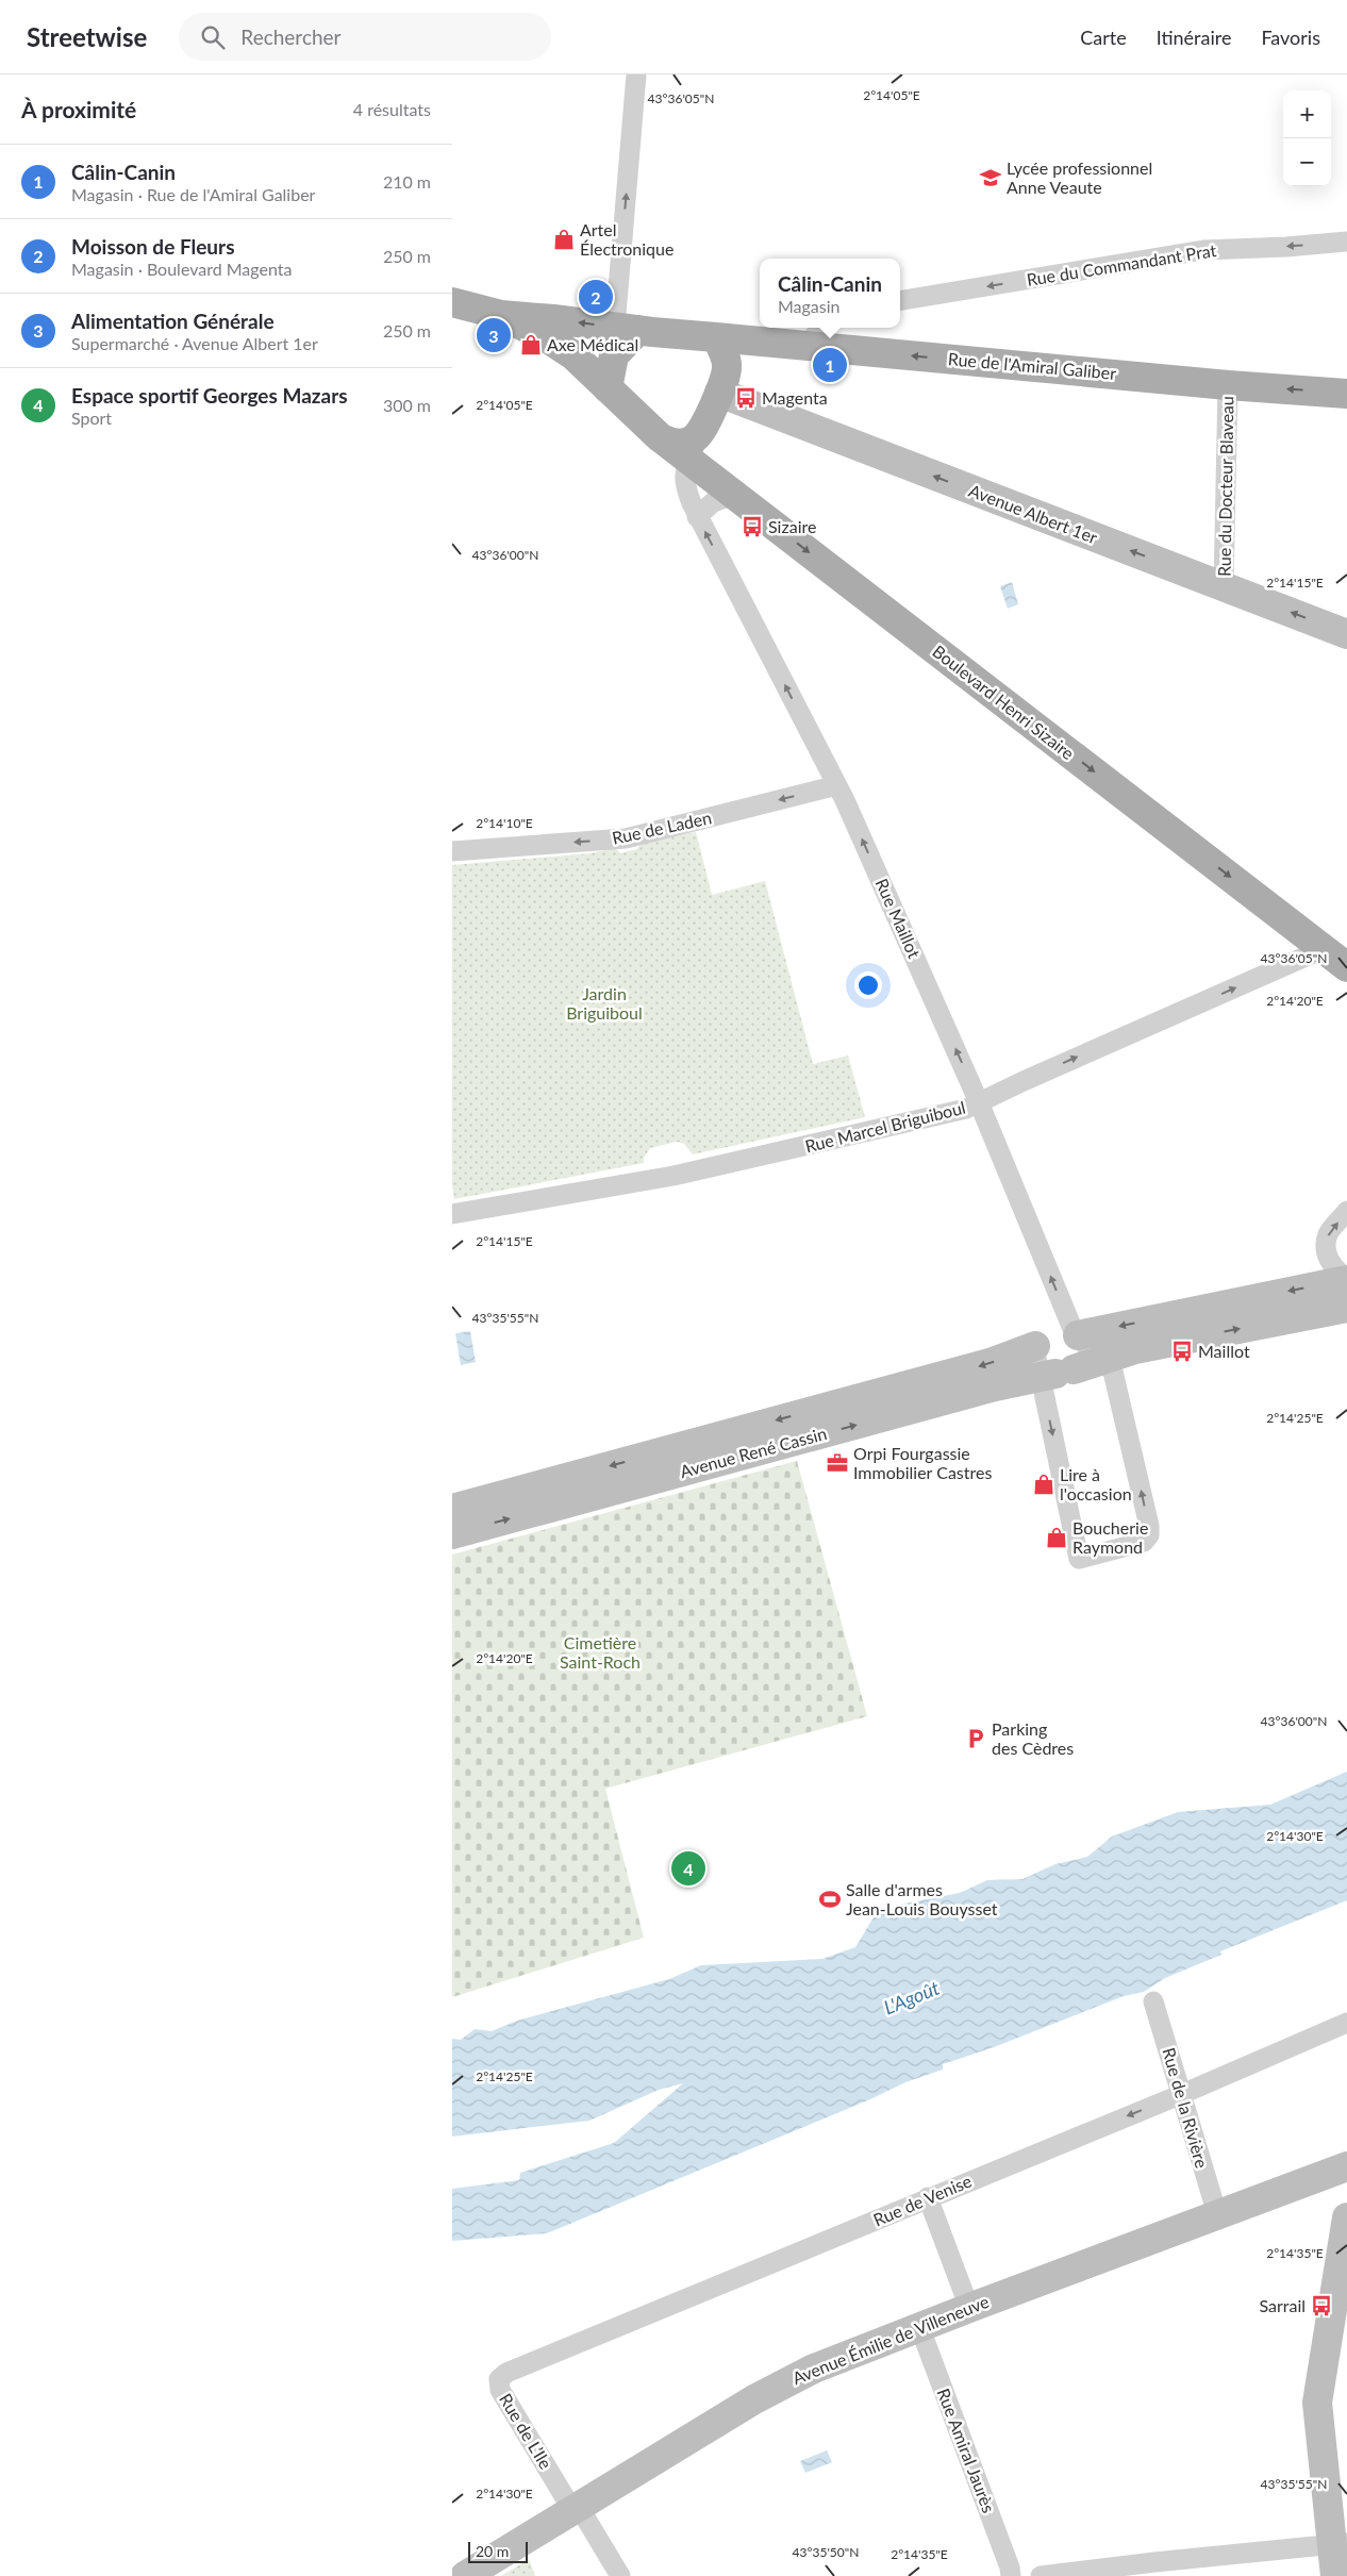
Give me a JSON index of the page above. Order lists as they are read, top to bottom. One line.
{"streets":{"main road":["Rue de l'Amiral Galiber","Avenue Albert 1er","Boulevard Henri Sizaire","Avenue René Cassin","Avenue Émilie de Villeneuve"],"street":["Rue du Commandant Prat","Rue du Docteur Blaveau","Rue de Laden","Rue Maillot","Rue Marcel Briguiboul","Rue de la Rivière","Rue de Venise","Rue de L’Ile","Rue Amiral Jaurès"]},"crossings":[["Rue de l'Amiral Galiber","Rue du Docteur Blaveau"],["Rue de l'Amiral Galiber","Avenue Albert 1er"],["Rue de l'Amiral Galiber","Boulevard Henri Sizaire"],["Rue du Docteur Blaveau","Avenue Albert 1er"],["Avenue Albert 1er","Boulevard Henri Sizaire"],["Boulevard Henri Sizaire","Rue Maillot"],["Boulevard Henri Sizaire","Rue Marcel Briguiboul"],["Rue de Laden","Rue Maillot"],["Rue Maillot","Rue Marcel Briguiboul"],["Rue Maillot","Avenue René Cassin"],["Rue de la Rivière","Rue de Venise"],["Rue de la Rivière","Avenue Émilie de Villeneuve"],["Rue de Venise","Rue de L’Ile"],["Avenue Émilie de Villeneuve","Rue de L’Ile"],["Avenue Émilie de Villeneuve","Rue Amiral Jaurès"]],"one_way":["Rue du Commandant Prat","Rue de l'Amiral Galiber","Avenue Albert 1er","Boulevard Henri Sizaire","Rue de Laden","Rue Marcel Briguiboul"],"water":["L'Agoût"],"parks":["Jardin Briguiboul","Cimetière Saint-Roch"],"places":{"school or university":["Lycée professionnel Anne Veaute"],"shop":["Artel Électronique","Axe Médical","Lire à l'occasion","Boucherie Raymond"],"bus stop":["Magenta","Sizaire","Maillot","Sarrail"],"office":["Orpi Fourgassie Immobilier Castres"],"parking":["Parking des Cèdres"],"sports":["Salle d'armes Jean-Louis Bouysset"]},"scale_bar":"20 m","page":{"header":"Streetwise","search":"Rechercher","nav":["Carte","Itinéraire","Favoris"],"heading":["À proximité","4 résultats"],"map_buttons":["+","−"],"list":[{"mark":"1","name":"Câlin-Canin","note":"Magasin · Rue de l'Amiral Galiber","value":"210 m"},{"mark":"2","name":"Moisson de Fleurs","note":"Magasin · Boulevard Magenta","value":"250 m"},{"mark":"3","name":"Alimentation Générale","note":"Supermarché · Avenue Albert 1er","value":"250 m"},{"mark":"4","name":"Espace sportif Georges Mazars","note":"Sport","value":"300 m"}],"popup":["Câlin-Canin","Magasin"],"pins":["2","3","1","4"],"scale":"20 m"},"coordinates":["2°14'05\"E","43°36'05\"N","43°36'00\"N","2°14'15\"E","2°14'10\"E","2°14'20\"E","43°35'55\"N","2°14'25\"E","2°14'30\"E","2°14'35\"E","43°35'50\"N"]}
